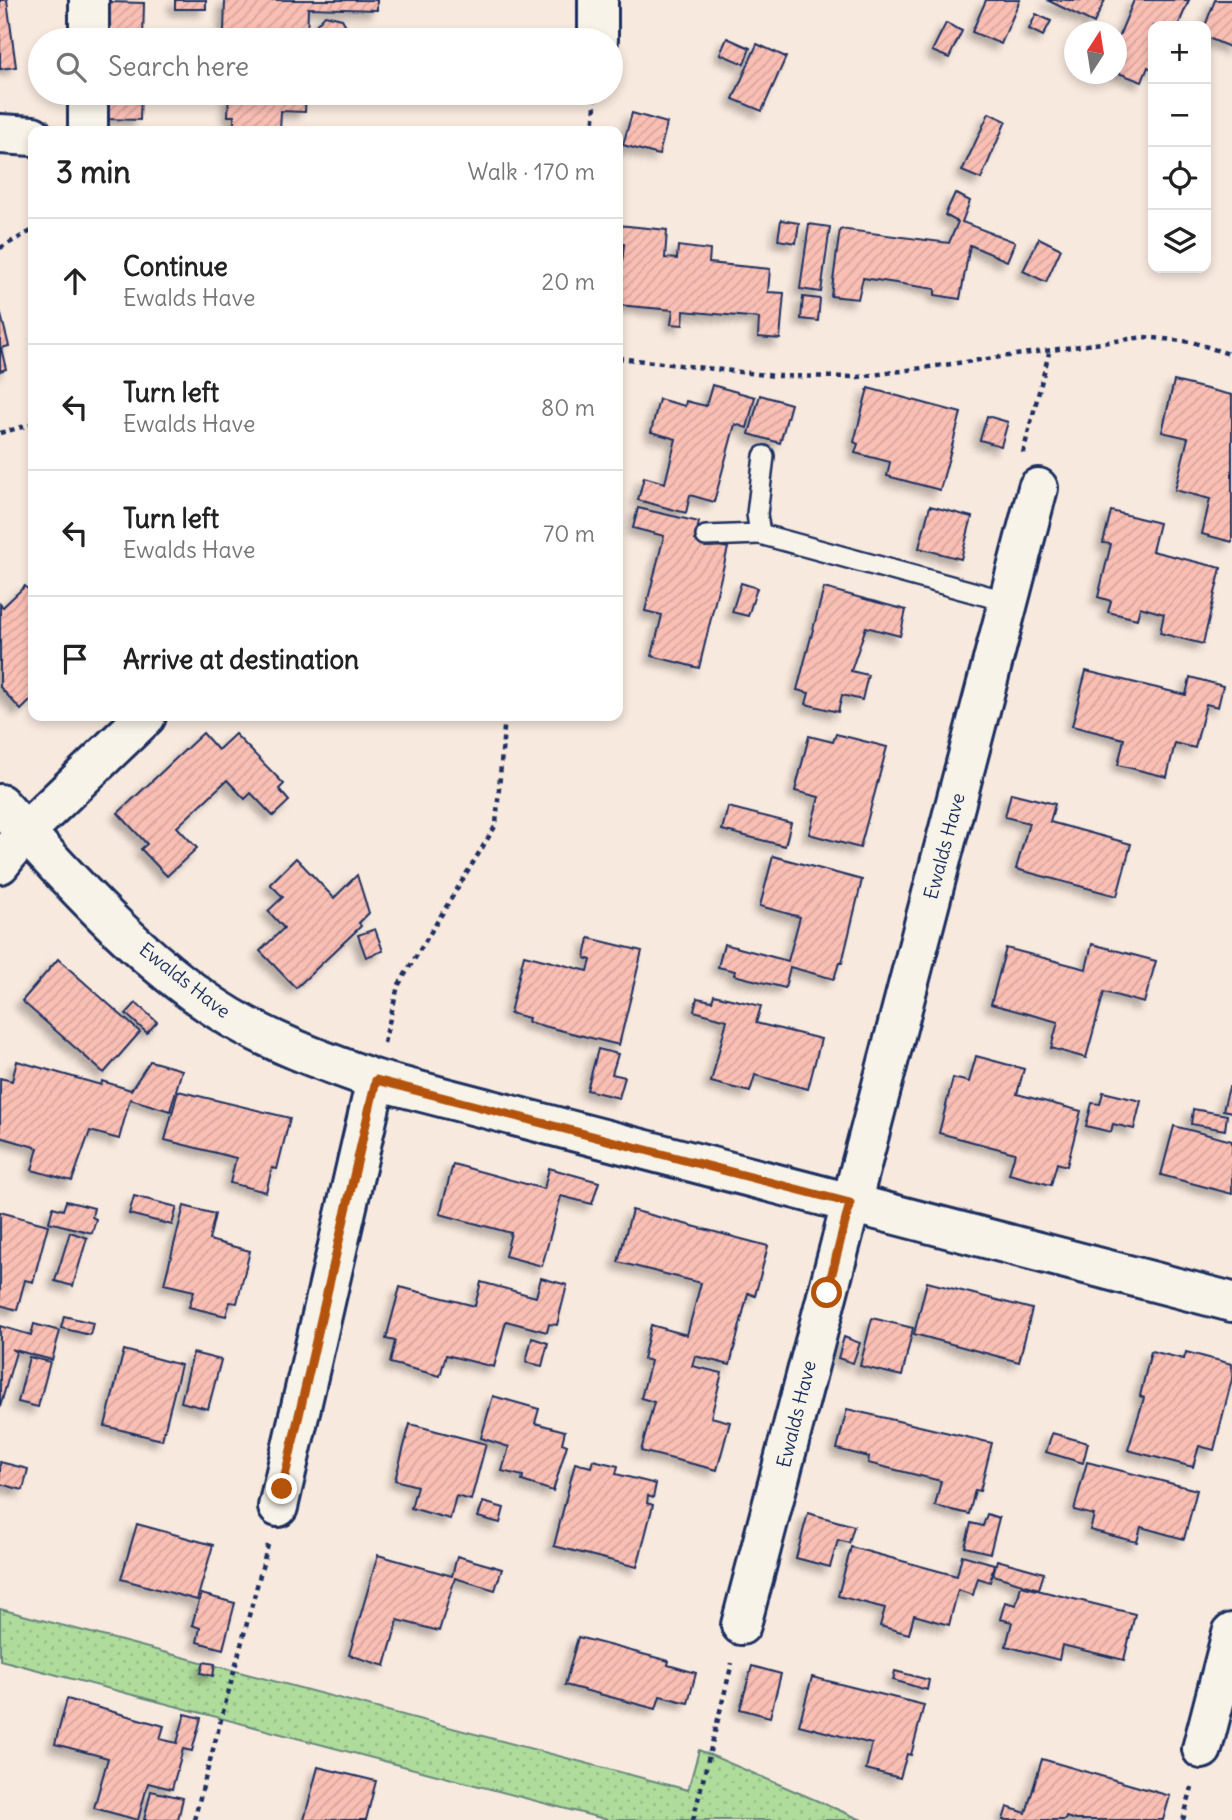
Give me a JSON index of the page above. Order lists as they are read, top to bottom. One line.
{"streets":{"street":["Ewalds Have"]},"north":"top","page":{"map_buttons":["+","−"],"search":"Search here","heading":["3 min","Walk · 170 m"],"list":[["Continue","Ewalds Have","20 m"],["Turn left","Ewalds Have","80 m"],["Turn left","Ewalds Have","70 m"],"Arrive at destination"]}}
